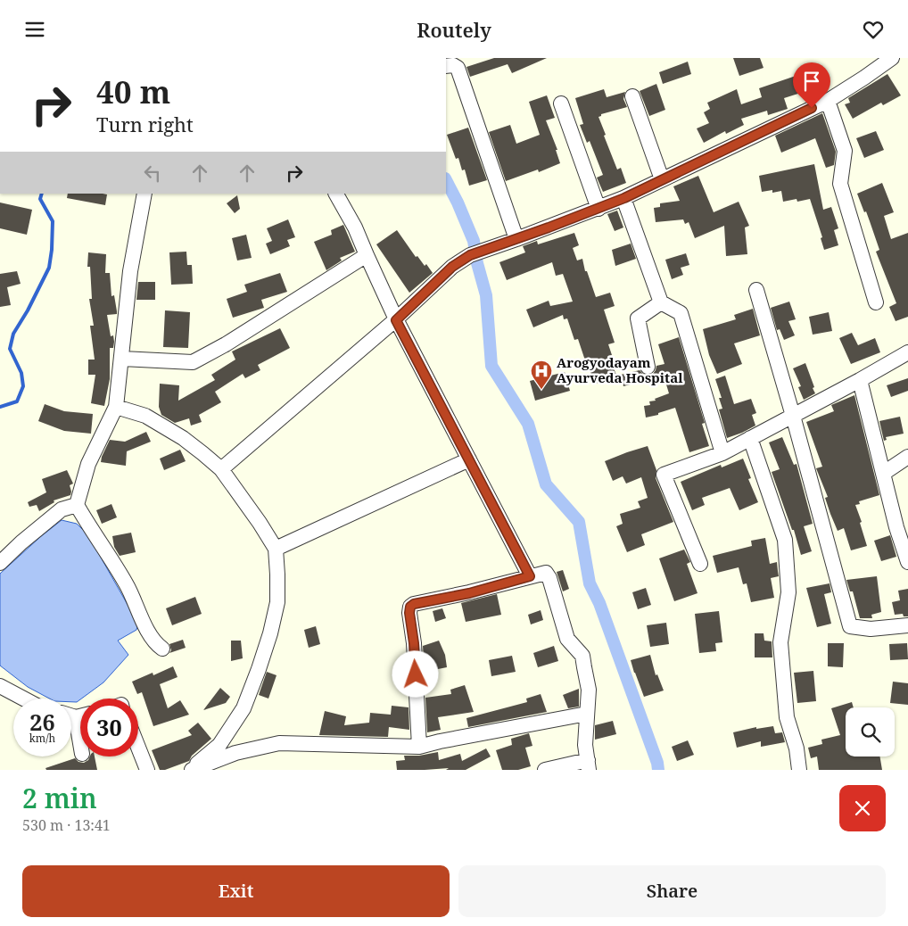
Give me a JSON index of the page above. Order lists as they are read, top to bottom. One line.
{"places":{"hospital":["Arogyodayam Ayurveda Hospital"]},"page":{"header":"Routely","turn":["40 m","Turn right"],"speed":"26 km/h","limit":"30","heading":["2 min","530 m · 13:41"],"buttons":["Exit","Share"]}}
